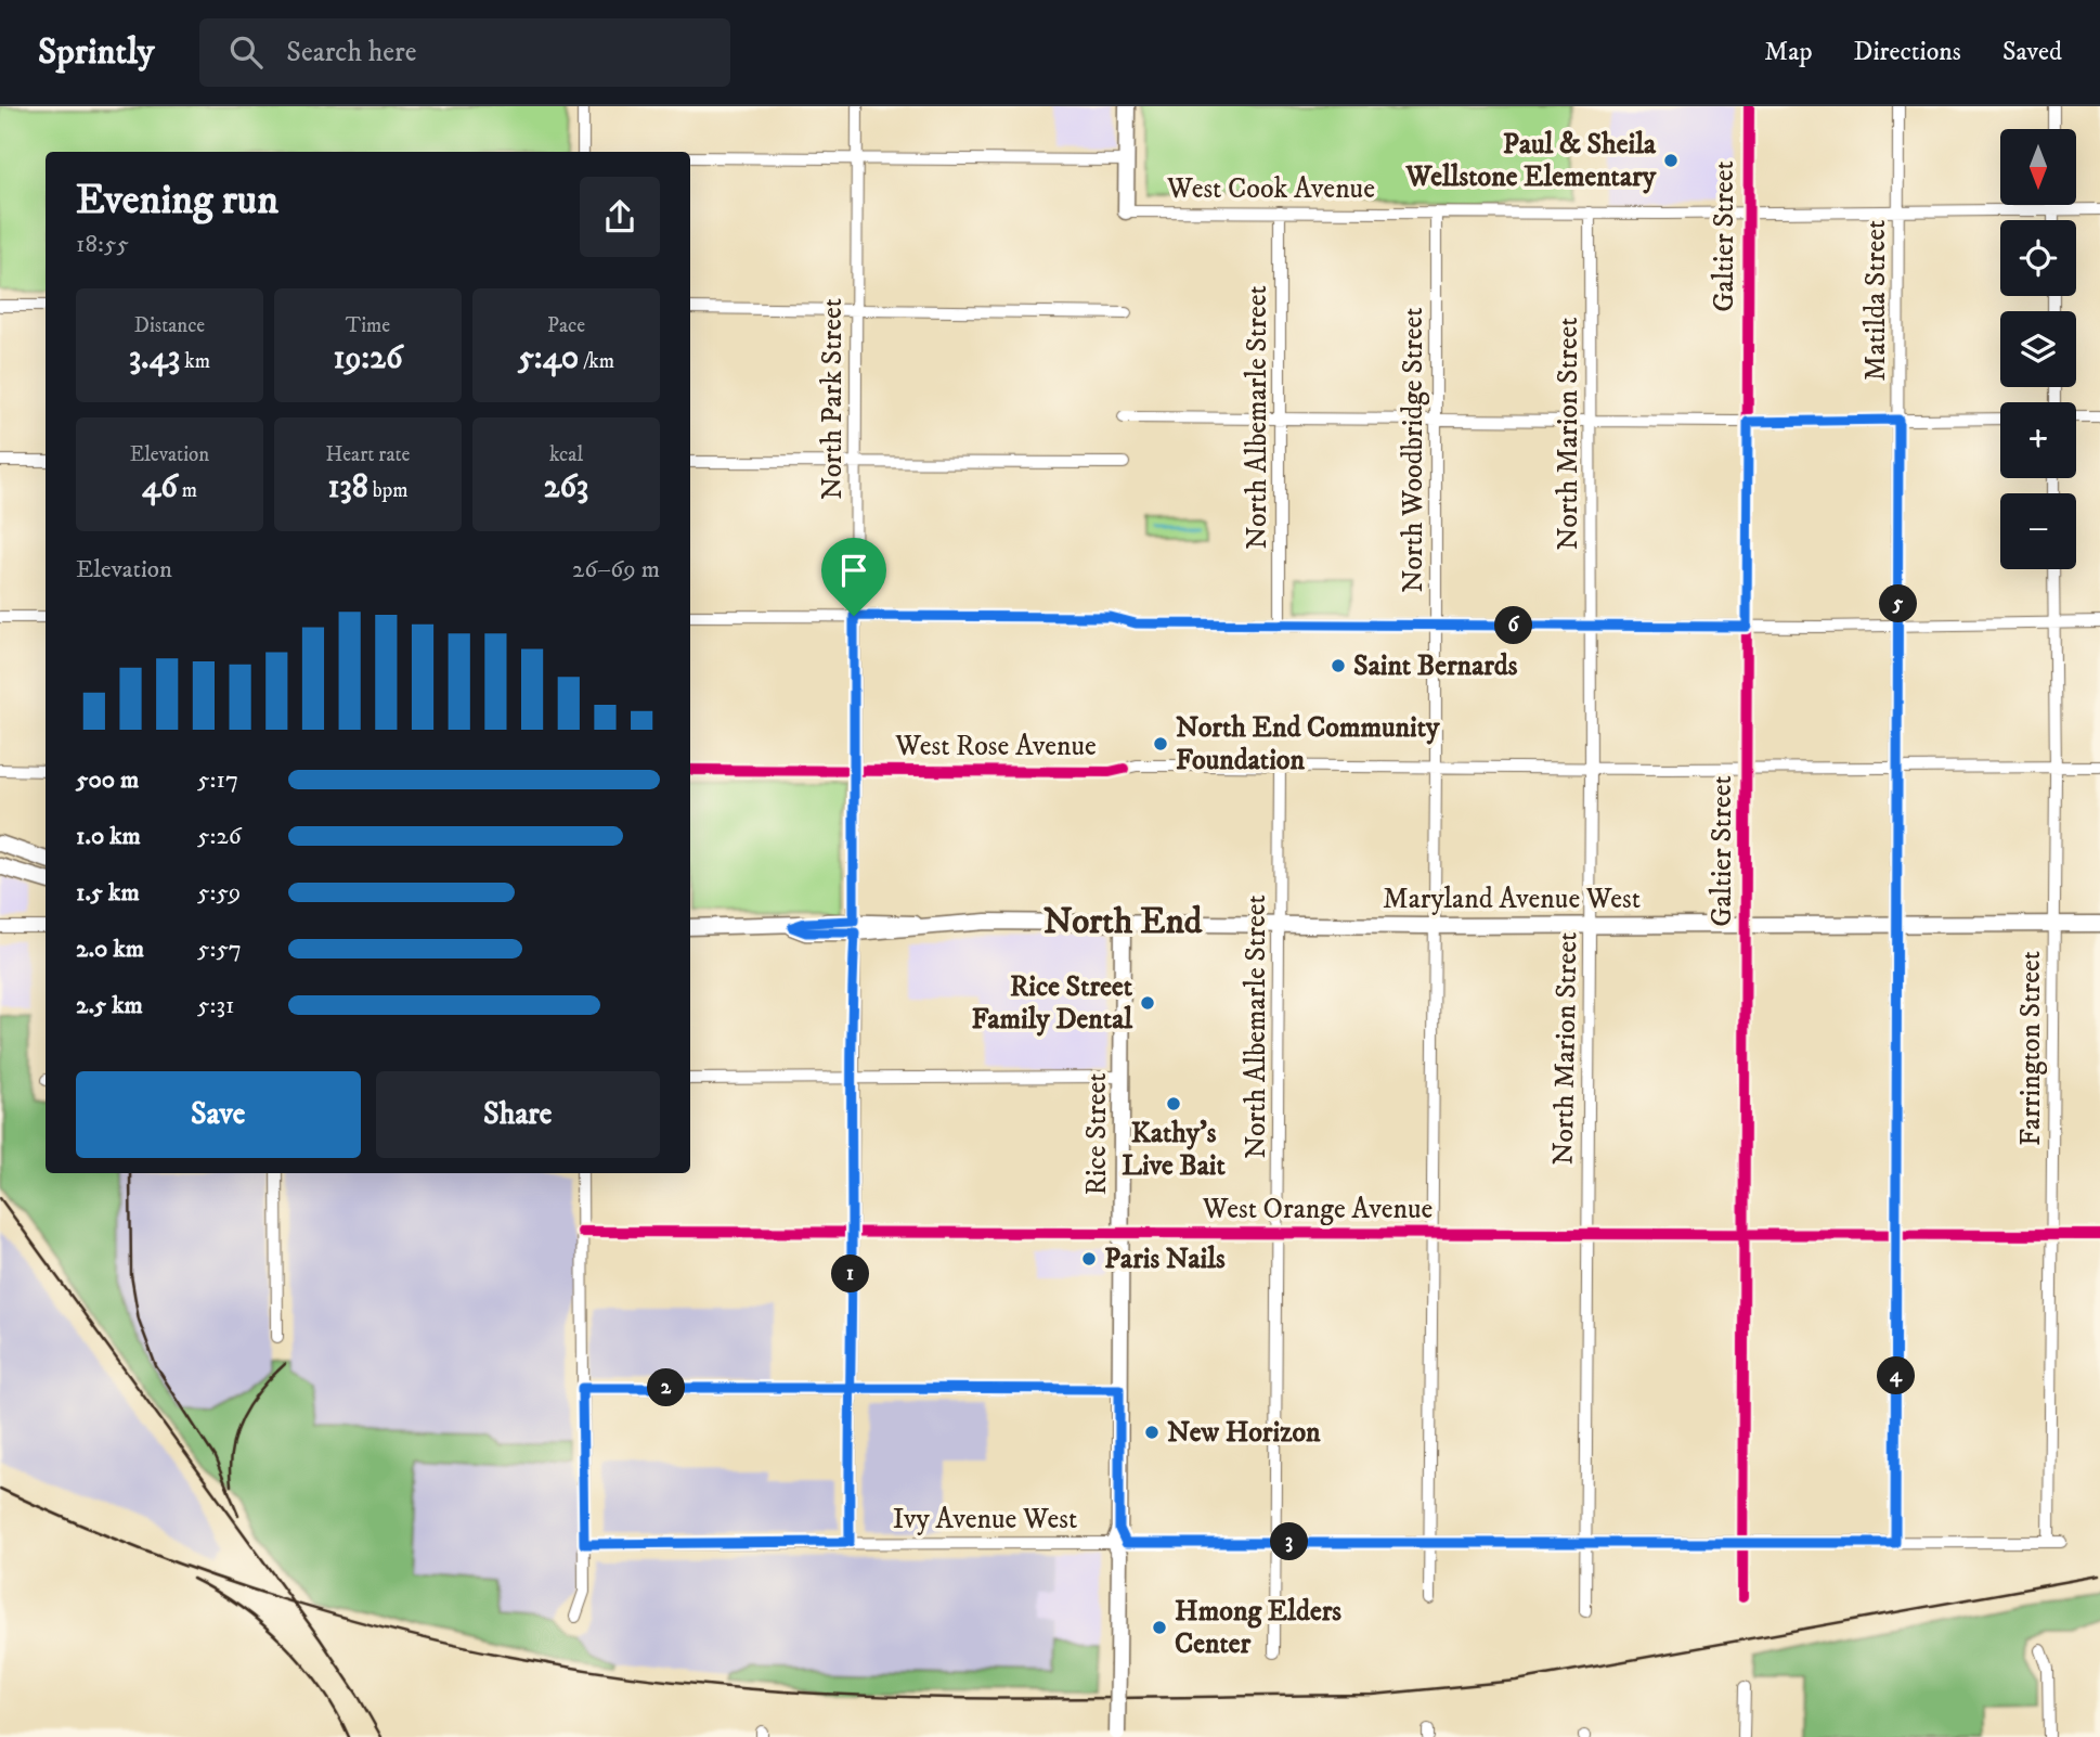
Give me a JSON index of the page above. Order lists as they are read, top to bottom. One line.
{"streets":{"main road":["Maryland Avenue West","Rice Street"],"street":["West Cook Avenue","Galtier Street","Matilda Street","North Park Street","North Albemarle Street","North Marion Street","North Woodbridge Street","West Rose Avenue","Farrington Street","West Orange Avenue","Ivy Avenue West"]},"crossings":[["West Cook Avenue","Galtier Street"],["West Cook Avenue","Matilda Street"],["West Cook Avenue","North Park Street"],["West Cook Avenue","North Albemarle Street"],["West Cook Avenue","North Marion Street"],["West Cook Avenue","North Woodbridge Street"],["Galtier Street","West Rose Avenue"],["Galtier Street","Maryland Avenue West"],["Galtier Street","West Orange Avenue"],["Galtier Street","Ivy Avenue West"],["Matilda Street","West Rose Avenue"],["Matilda Street","Maryland Avenue West"],["Matilda Street","West Orange Avenue"],["Matilda Street","Ivy Avenue West"],["North Park Street","West Rose Avenue"],["North Park Street","Maryland Avenue West"],["North Park Street","West Orange Avenue"],["North Park Street","Ivy Avenue West"],["North Albemarle Street","West Rose Avenue"],["North Albemarle Street","Maryland Avenue West"],["North Albemarle Street","West Orange Avenue"],["North Albemarle Street","Ivy Avenue West"],["North Marion Street","West Rose Avenue"],["North Marion Street","Maryland Avenue West"],["North Marion Street","West Orange Avenue"],["North Marion Street","Ivy Avenue West"],["North Woodbridge Street","West Rose Avenue"],["North Woodbridge Street","Maryland Avenue West"],["North Woodbridge Street","West Orange Avenue"],["North Woodbridge Street","Ivy Avenue West"],["West Rose Avenue","Farrington Street"],["Maryland Avenue West","Farrington Street"],["Maryland Avenue West","Rice Street"],["Farrington Street","West Orange Avenue"],["Farrington Street","Ivy Avenue West"],["Rice Street","West Orange Avenue"],["Rice Street","Ivy Avenue West"]],"districts":["North End"],"places":["Paul & Sheila Wellstone Elementary","Saint Bernards","North End Community Foundation","Rice Street Family Dental","Kathy's Live Bait","Paris Nails","New Horizon","Hmong Elders Center"],"north":"bottom","page":{"header":"Sprintly","search":"Search here","nav":["Map","Directions","Saved"],"map_buttons":["+","−"],"heading":["Evening run","18:55"],"stats":[["Distance","3.43 km"],["Time","19:26"],["Pace","5:40 /km"],["Elevation","46 m"],["Heart rate","138 bpm"],["kcal","263"]],"chart":["Elevation","26–69 m"],"pins":["5","6","1","4","2","3"],"list":[{"name":"500 m","note":"5:17"},{"name":"1.0 km","note":"5:26"},{"name":"1.5 km","note":"5:59"},{"name":"2.0 km","note":"5:57"},{"name":"2.5 km","note":"5:31"}],"buttons":["Save","Share"]}}
